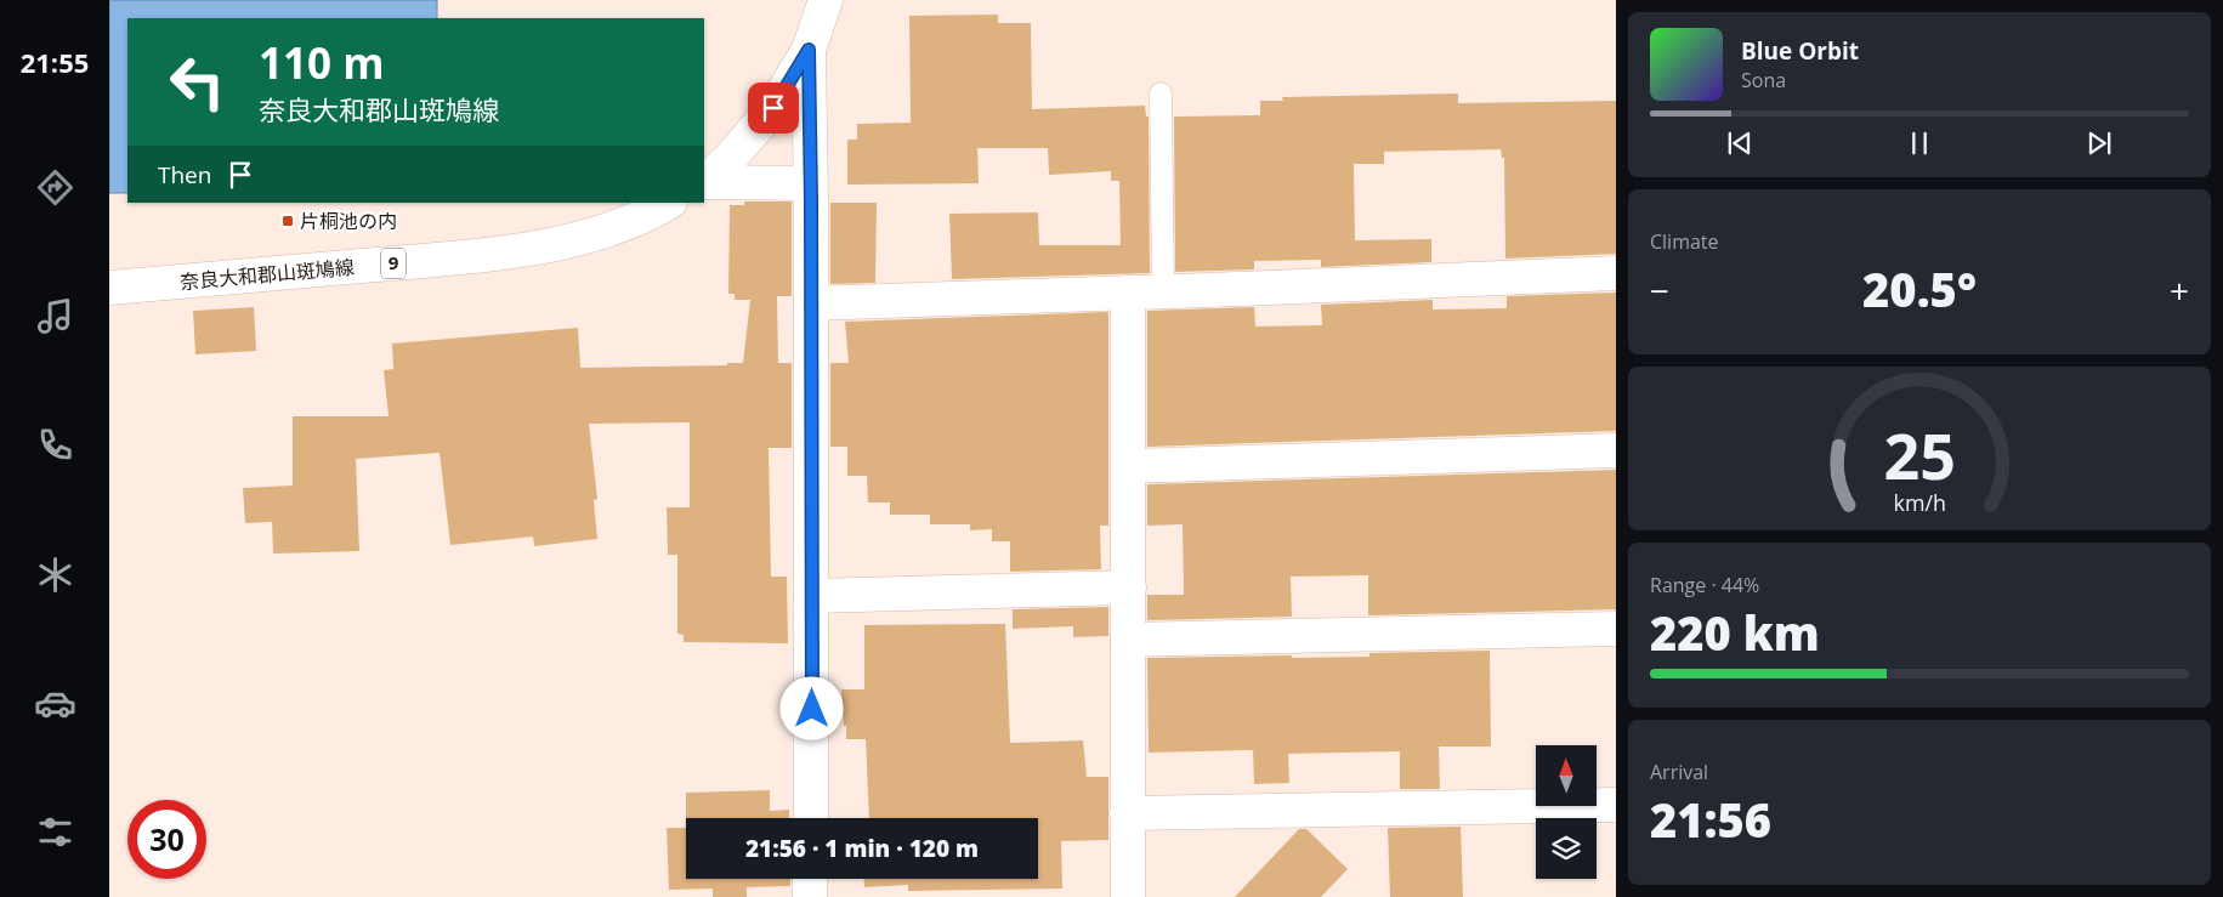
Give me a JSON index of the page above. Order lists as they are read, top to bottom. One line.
{"streets":{"street":["9","奈良大和郡山斑鳩線"]},"places":{"transit":["片桐池の内"]},"north":"top","page":{"tabs":"21:55","turn":["110 m","奈良大和郡山斑鳩線"],"song":["Blue Orbit","Sona"],"then":"Then","tile":["Climate",["Range · 44%","220 km"],["Arrival","21:56"]],"heat":["−","20.5°","+"],"limit":"30","trip":"21:56 · 1 min · 120 m","gauge":["25","km/h"]}}
